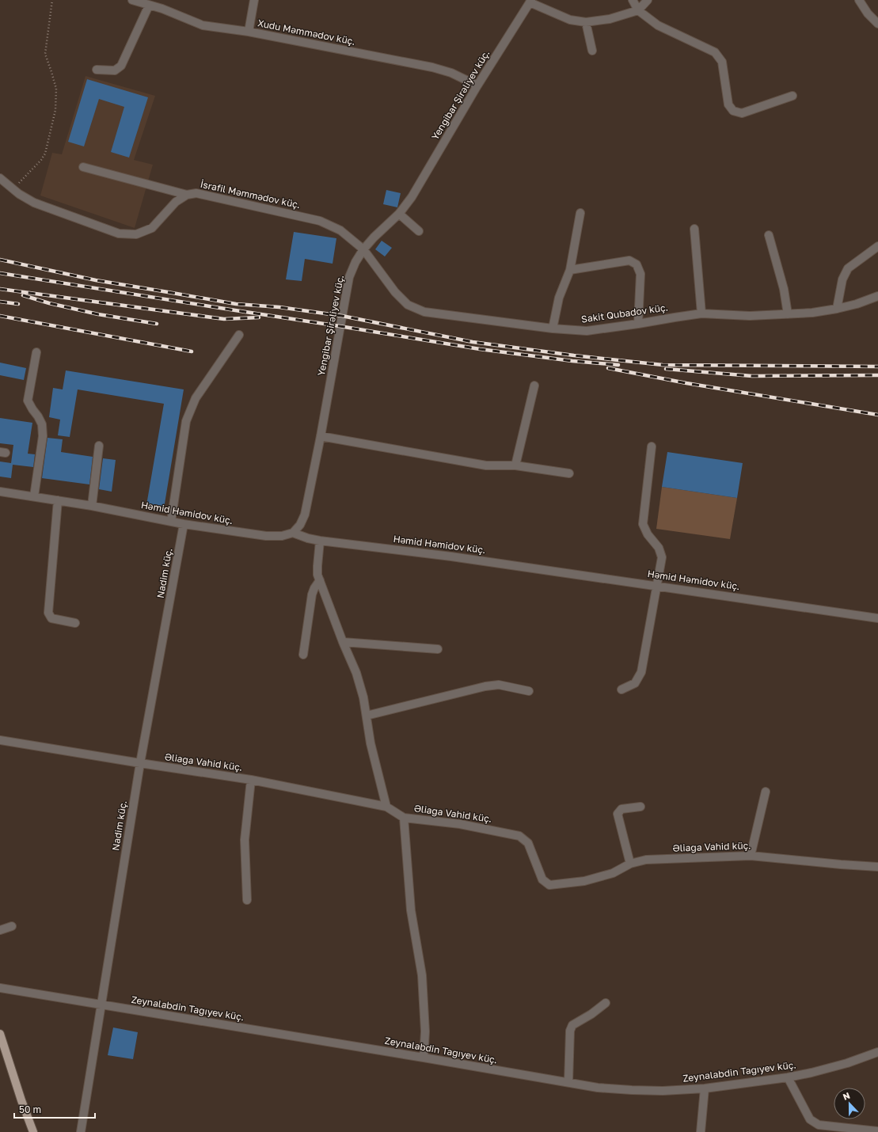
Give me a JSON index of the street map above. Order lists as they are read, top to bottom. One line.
{"streets":{"street":["Xudu Məmmədov küç.","Yengibar Şirəliyev küç.","İsrafil Məmmədov küç.","Sakit Qubadov küç.","Həmid Həmidov küç.","Nadim küç.","Əliağa Vahid küç.","Zeynalabdin Tağıyev küç."]},"crossings":[["Xudu Məmmədov küç.","Yengibar Şirəliyev küç."],["Yengibar Şirəliyev küç.","İsrafil Məmmədov küç."],["Yengibar Şirəliyev küç.","Sakit Qubadov küç."],["Yengibar Şirəliyev küç.","Həmid Həmidov küç."],["İsrafil Məmmədov küç.","Sakit Qubadov küç."],["Həmid Həmidov küç.","Nadim küç."],["Nadim küç.","Əliağa Vahid küç."],["Nadim küç.","Zeynalabdin Tağıyev küç."]],"scale_bar":"50 m","north":"top"}
